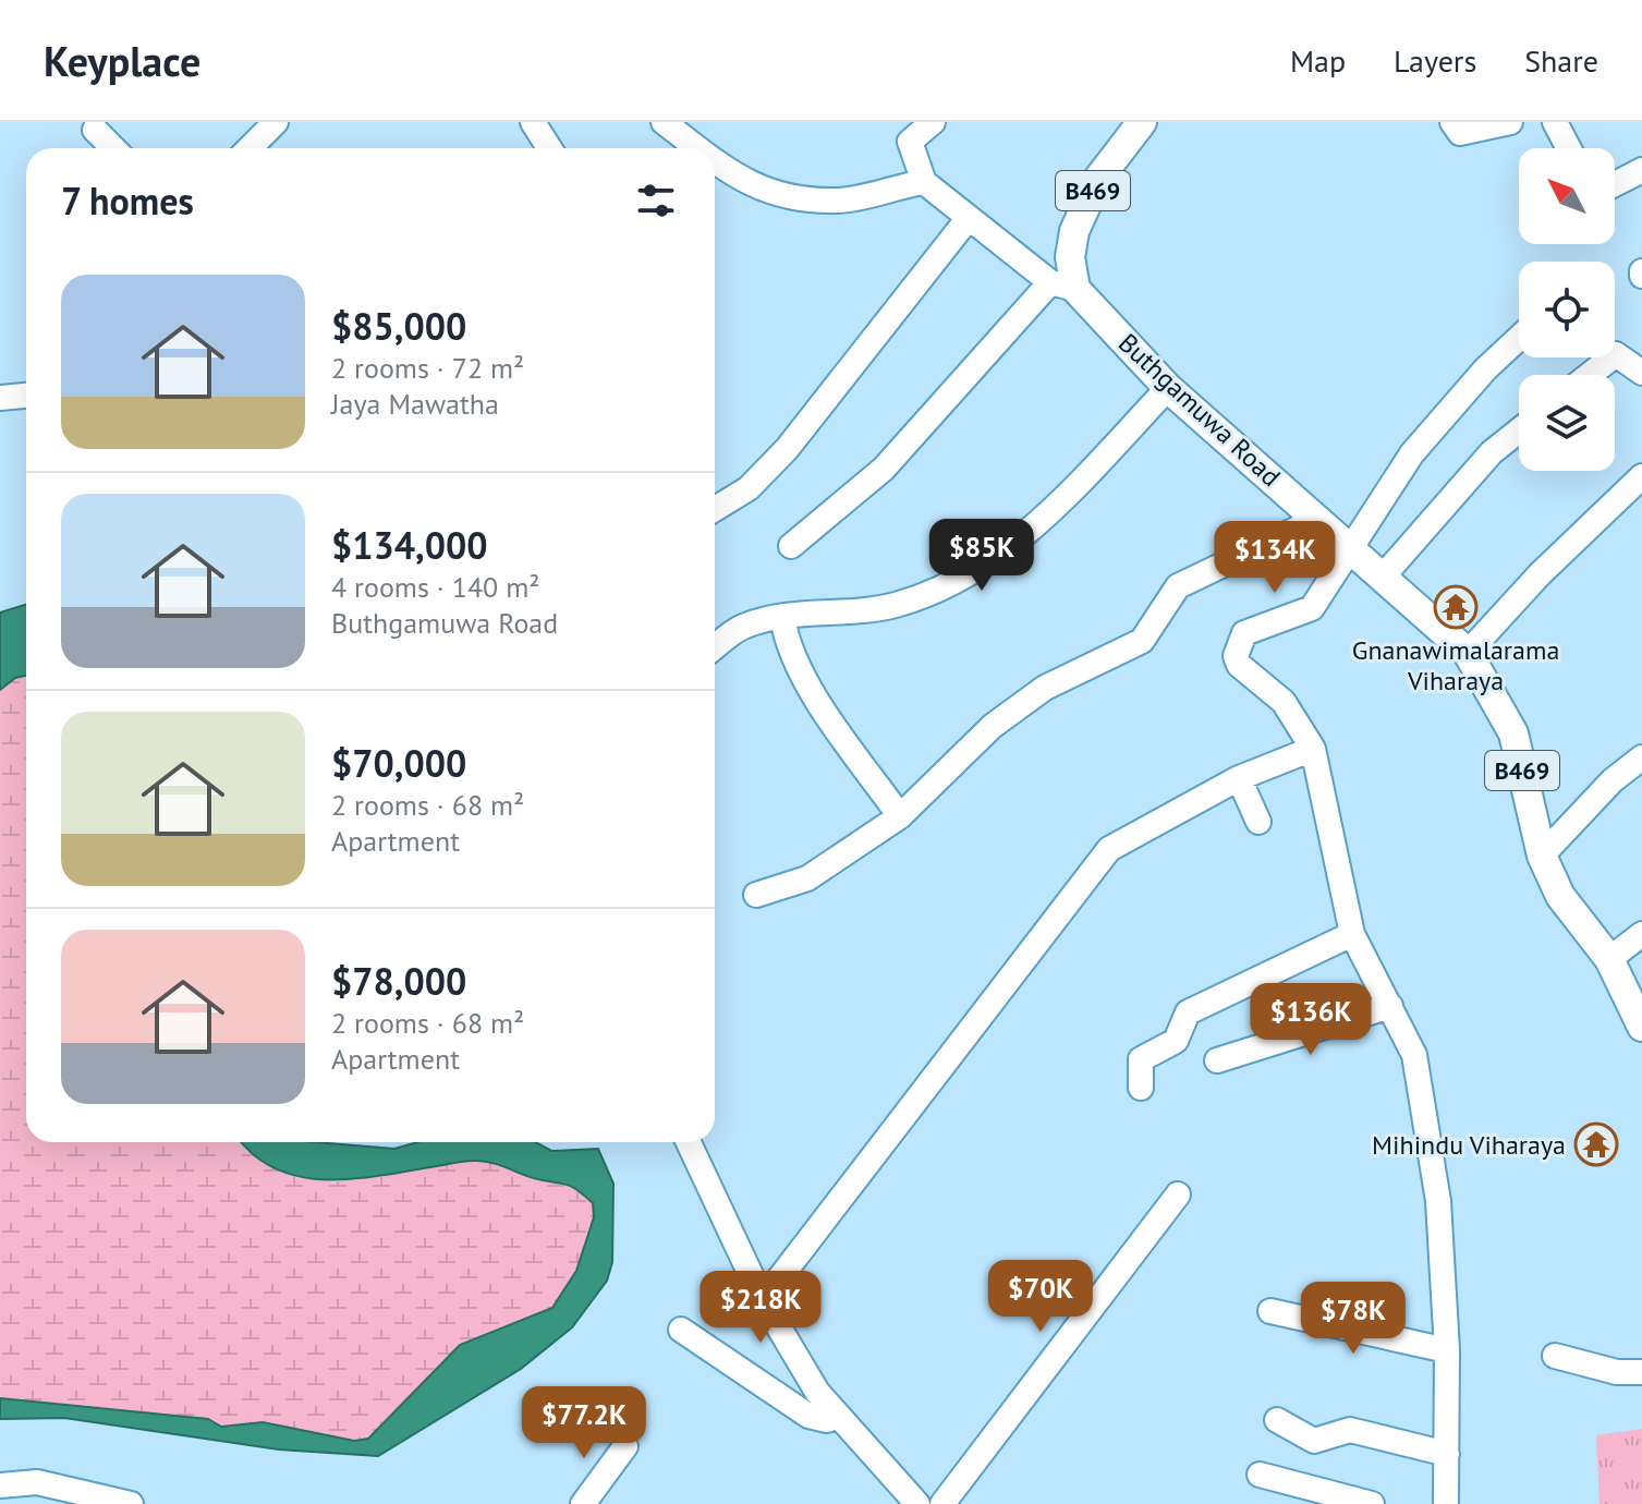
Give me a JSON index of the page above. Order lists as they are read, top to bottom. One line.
{"streets":{"main road":["B469","Buthgamuwa Road"]},"crossings":[["B469","Buthgamuwa Road"]],"places":{"temple":["Gnanawimalarama Viharaya","Mihindu Viharaya"]},"north":"top left","page":{"header":"Keyplace","nav":["Map","Layers","Share"],"heading":"7 homes","list":[{"name":"$85,000","note":"2 rooms · 72 m² · Jaya Mawatha"},{"name":"$134,000","note":"4 rooms · 140 m² · Buthgamuwa Road"},{"name":"$70,000","note":"2 rooms · 68 m² · Apartment"},{"name":"$78,000","note":"2 rooms · 68 m² · Apartment"}],"price":["$85K","$134K","$136K","$70K","$218K","$78K","$77.2K"]}}
